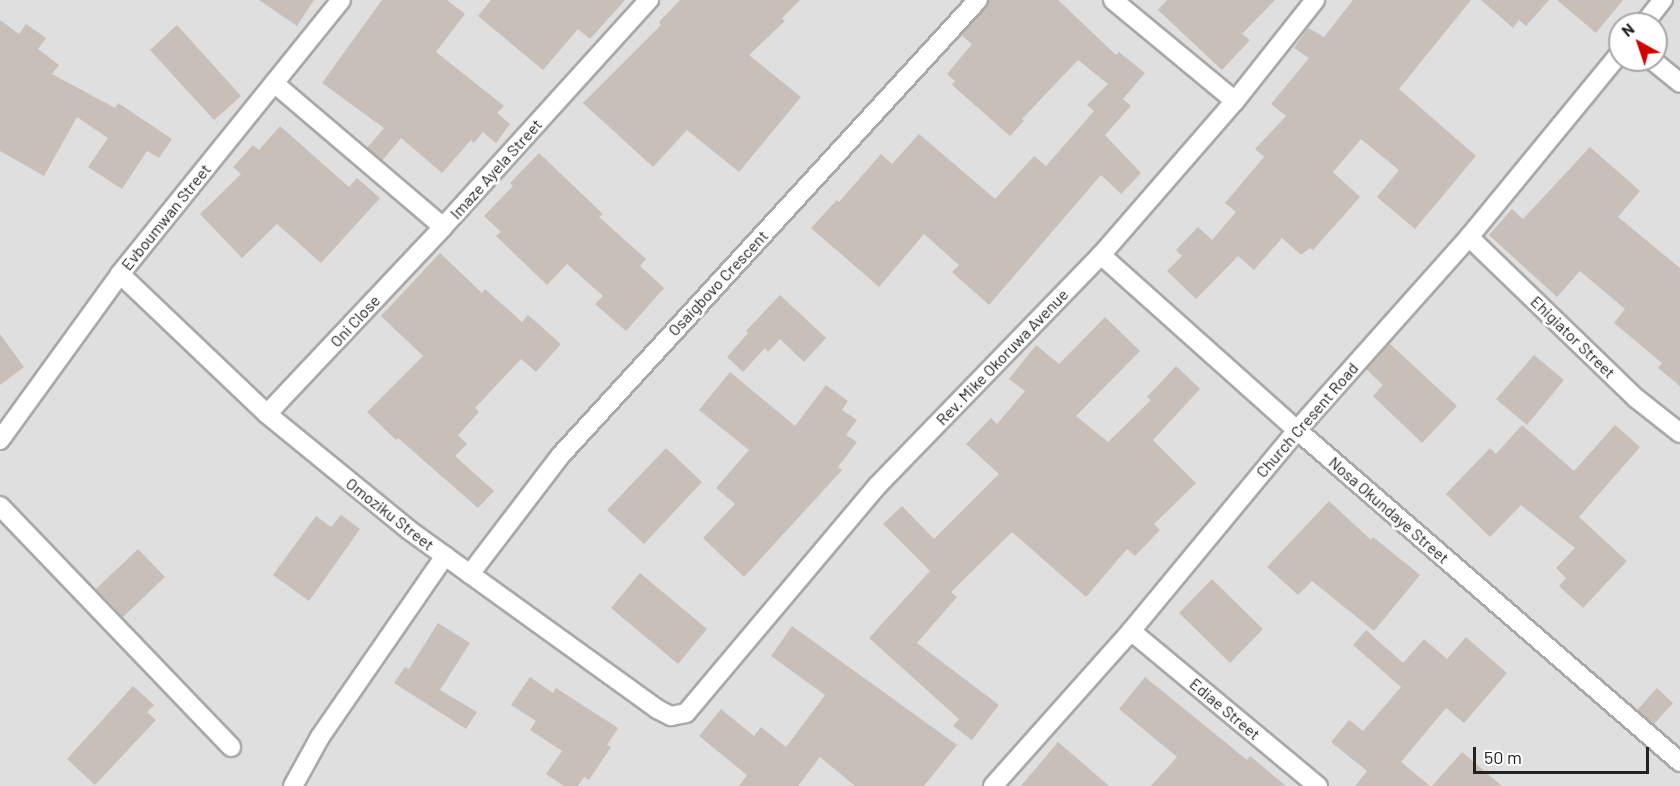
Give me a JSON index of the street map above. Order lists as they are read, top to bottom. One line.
{"streets":{"street":["Imaze Ayela Street","Evboumwan Street","Osaigbovo Crescent","Oni Close","Ehigiator Street","Rev. Mike Okoruwa Avenue","Church Cresent Road","Nosa Okundaye Street","Omoziku Street","Ediae Street"]},"crossings":[["Imaze Ayela Street","Evboumwan Street"],["Imaze Ayela Street","Oni Close"],["Evboumwan Street","Omoziku Street"],["Osaigbovo Crescent","Omoziku Street"],["Oni Close","Omoziku Street"],["Ehigiator Street","Church Cresent Road"],["Rev. Mike Okoruwa Avenue","Nosa Okundaye Street"],["Rev. Mike Okoruwa Avenue","Omoziku Street"],["Church Cresent Road","Nosa Okundaye Street"],["Church Cresent Road","Ediae Street"]],"scale_bar":"50 m","north":"top left"}
